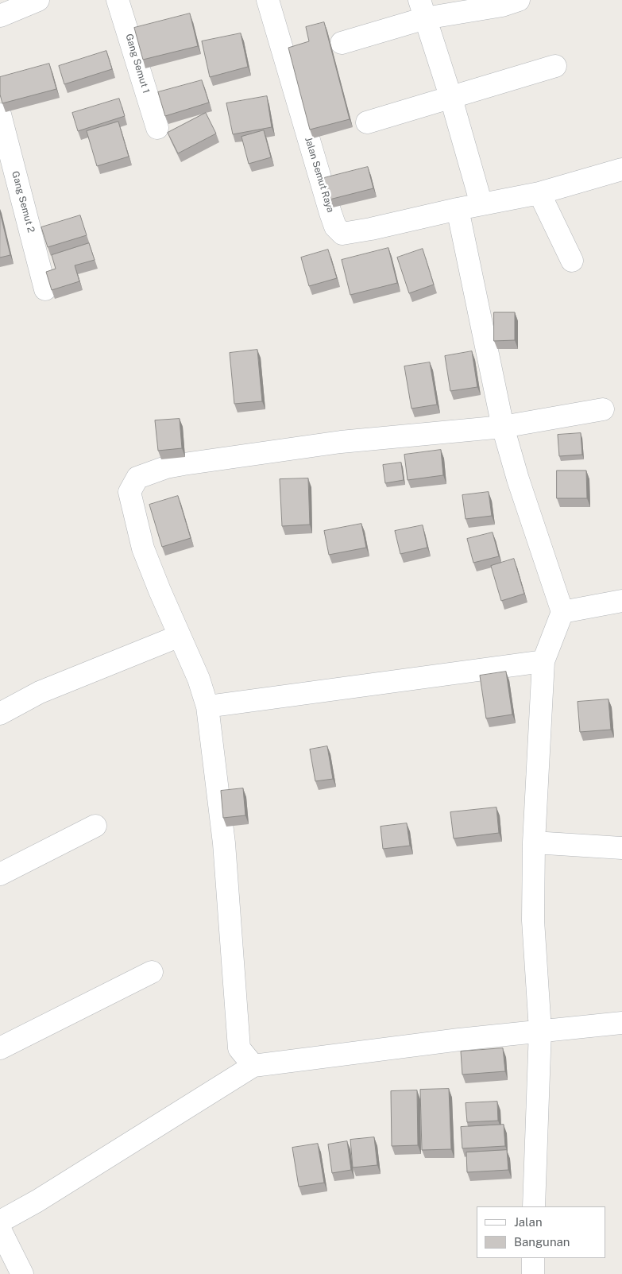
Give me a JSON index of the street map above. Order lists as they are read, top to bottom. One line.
{"streets":{"street":["Gang Semut 1","Jalan Semut Raya","Gang Semut 2"]},"legend":["Jalan","Bangunan"]}
